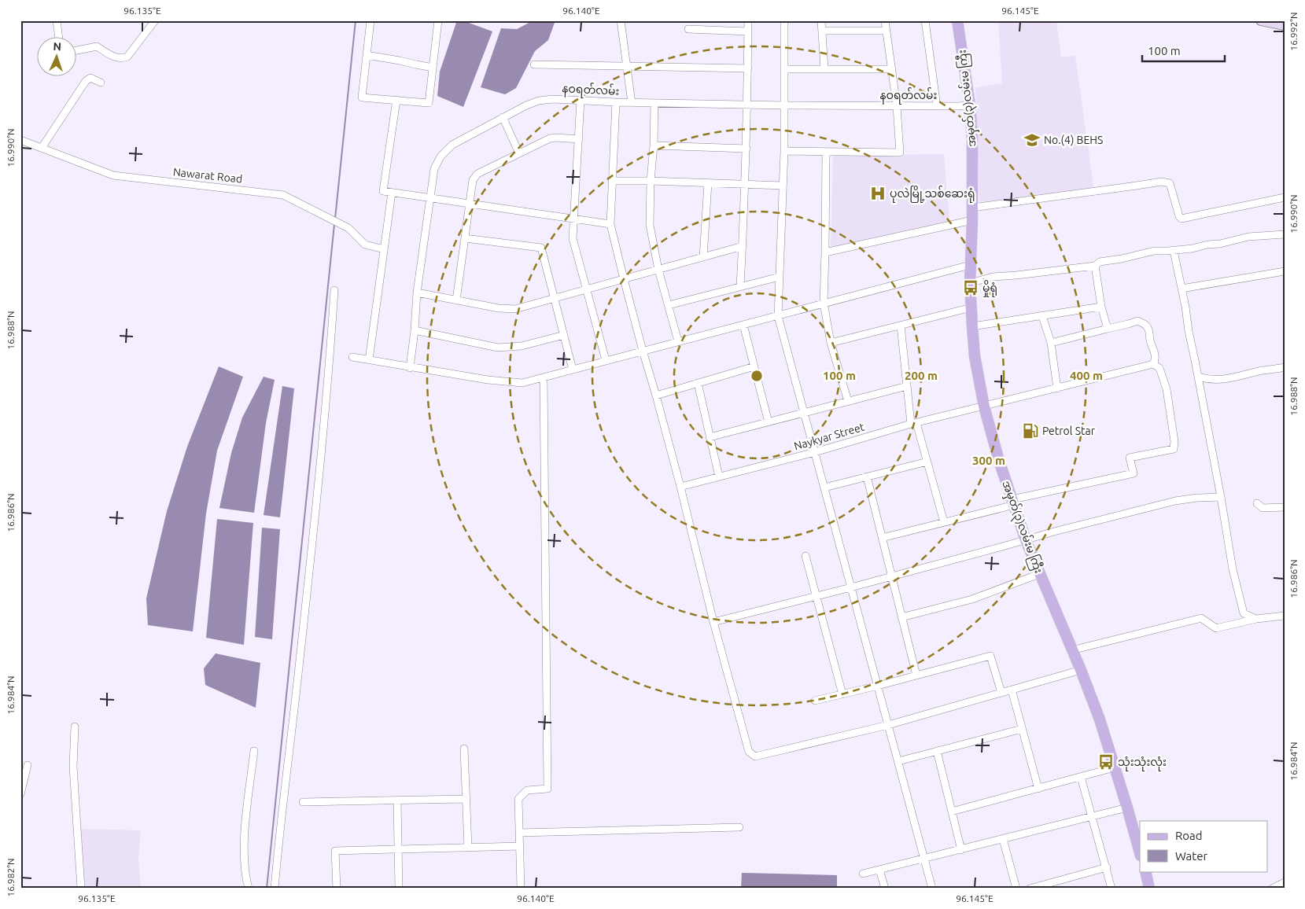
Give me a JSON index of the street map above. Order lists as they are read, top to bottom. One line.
{"streets":{"main road":["အမှတ်(၃)လမ်းမ ကြီး"],"street":["နဝရတ်လမ်း","Nawarat Road","Naykyar Street"]},"crossings":[["နဝရတ်လမ်း","အမှတ်(၃)လမ်းမ ကြီး"],["အမှတ်(၃)လမ်းမ ကြီး","Naykyar Street"]],"places":{"school or university":["No.(4) BEHS"],"hospital":["ပုလဲမြို့သစ်ဆေးရုံ"],"bus stop":["မှိုရုံ","သုံးသုံးလုံး"],"fuel station":["Petrol Star"]},"legend":["Road","Water"],"scale_bar":"100 m","north":"top","coordinates":["96.135°E","96.140°E","96.145°E","16.992°N","16.990°N","16.988°N","16.986°N","16.984°N","16.982°N"],"rings":["100 m","200 m","400 m","300 m"]}
